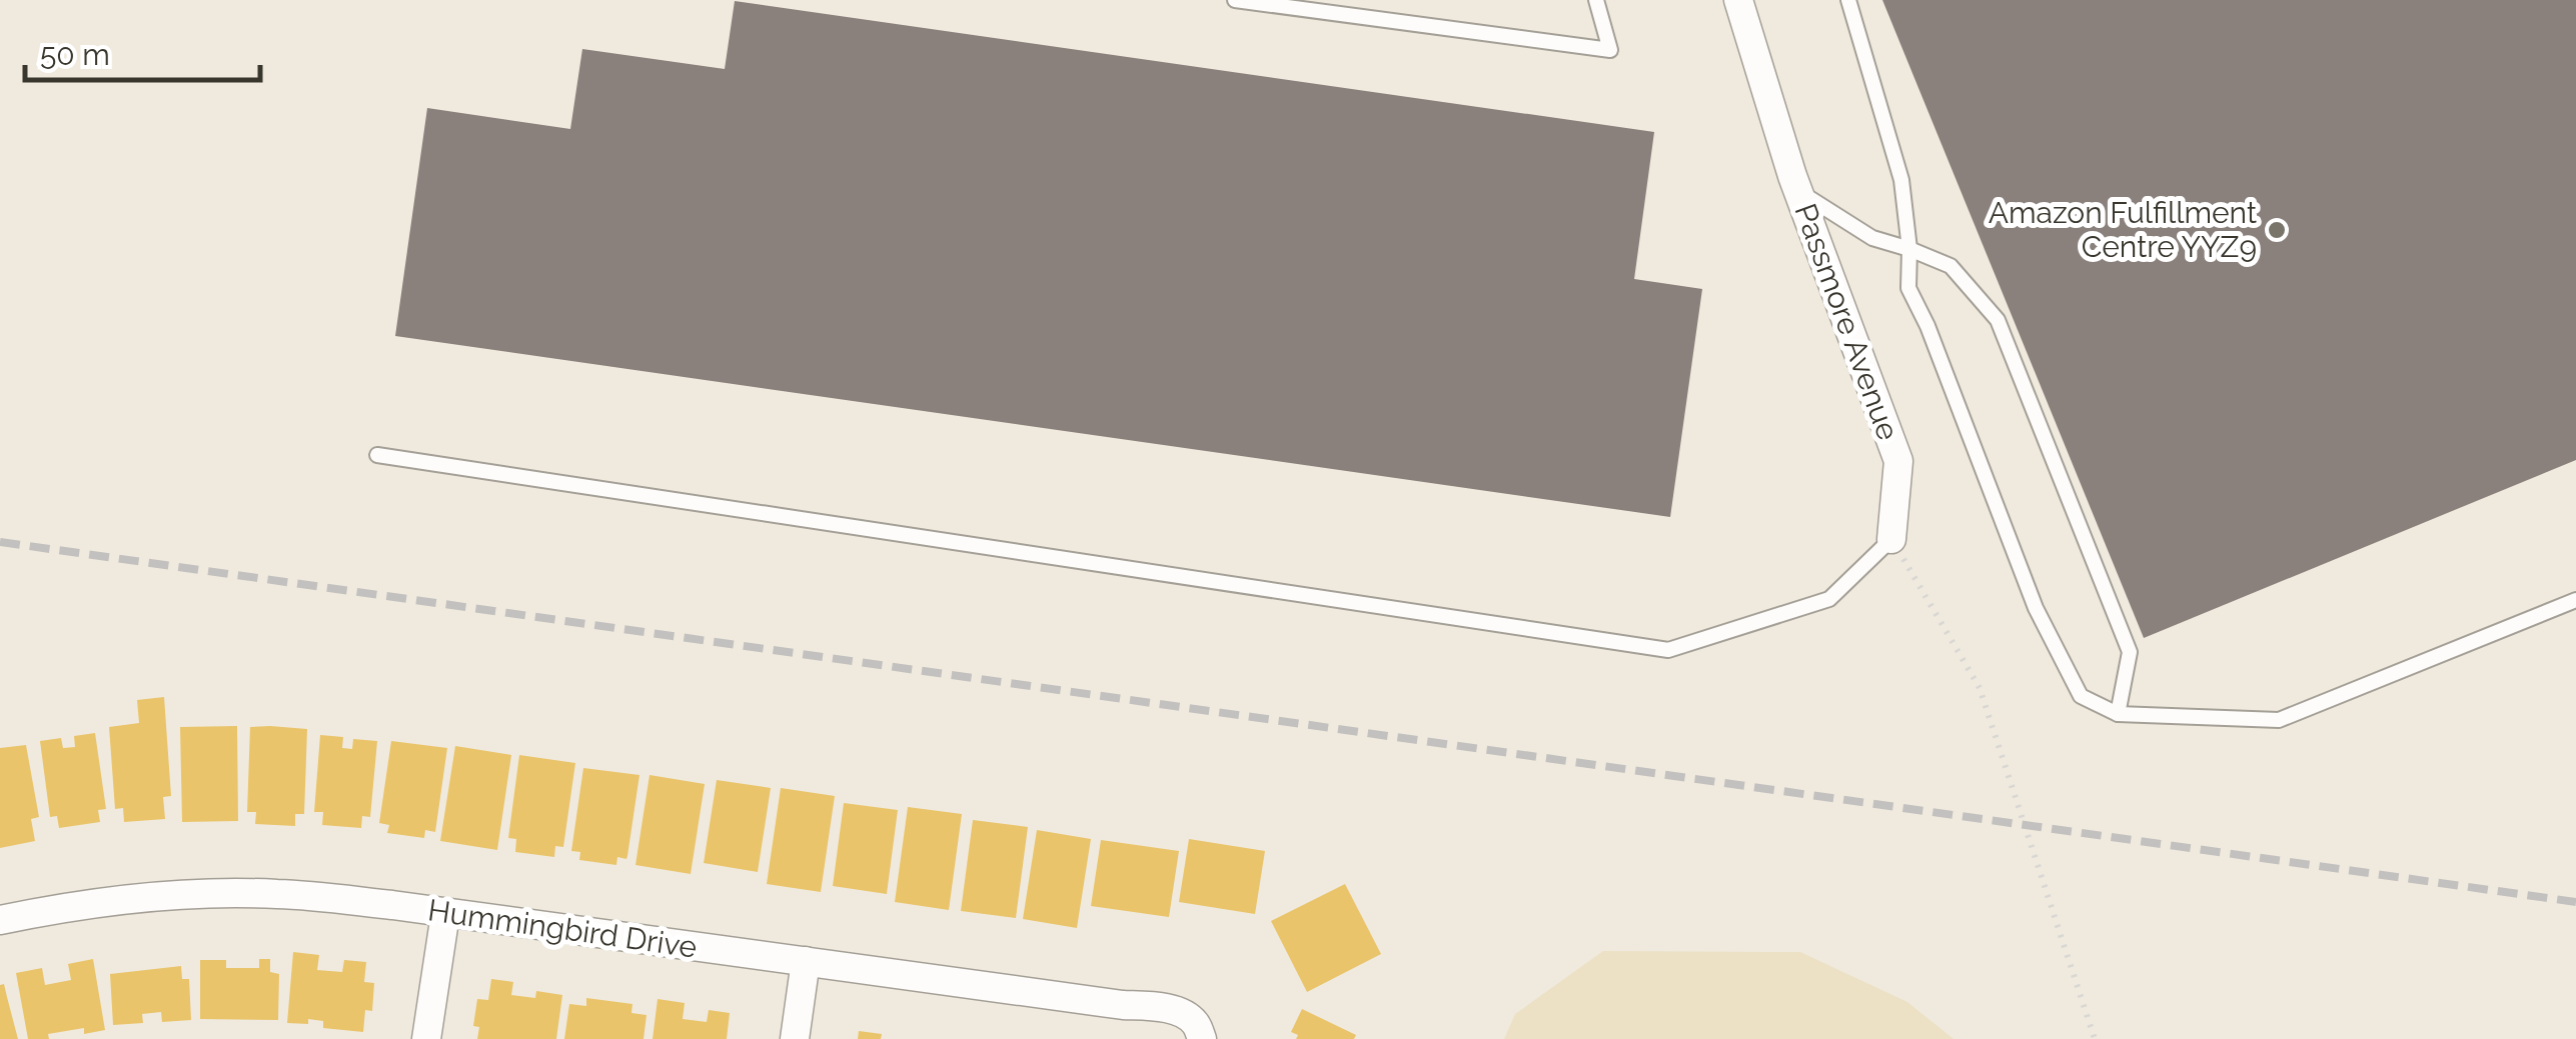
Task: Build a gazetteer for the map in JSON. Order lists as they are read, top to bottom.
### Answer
{
  "streets": {
    "street": ["Passmore Avenue", "Hummingbird Drive"]
  },
  "places": ["Amazon Fulfillment Centre YYZ9"],
  "scale_bar": "50 m"
}
